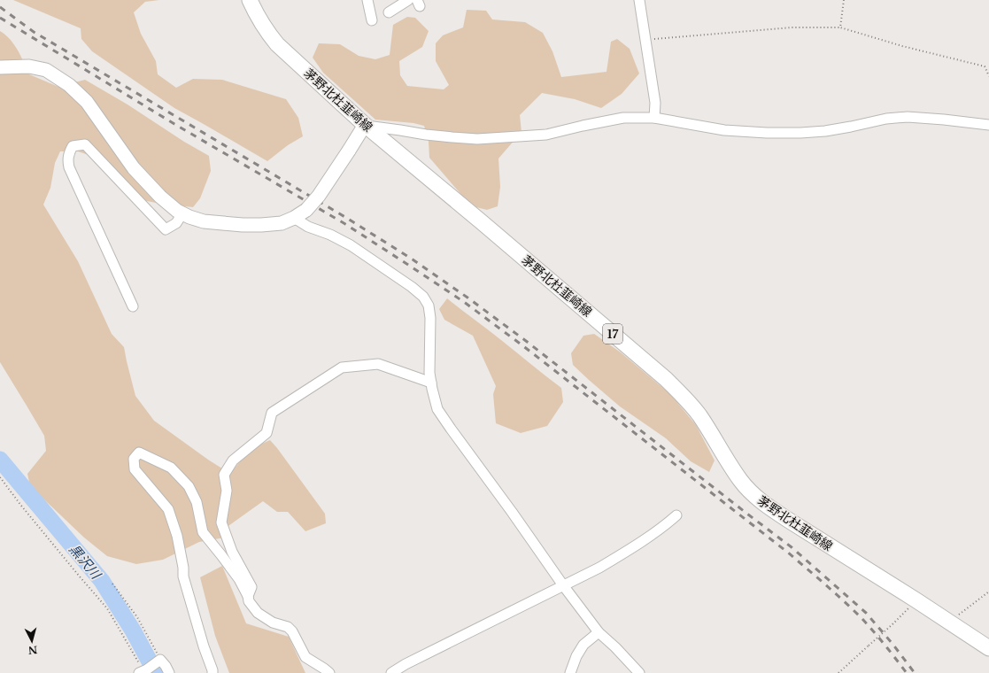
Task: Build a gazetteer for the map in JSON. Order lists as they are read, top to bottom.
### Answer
{
  "streets": {
    "main road": ["茅野北杜韮崎線", "17"]
  },
  "water": ["黒沢川"],
  "north": "bottom"
}
